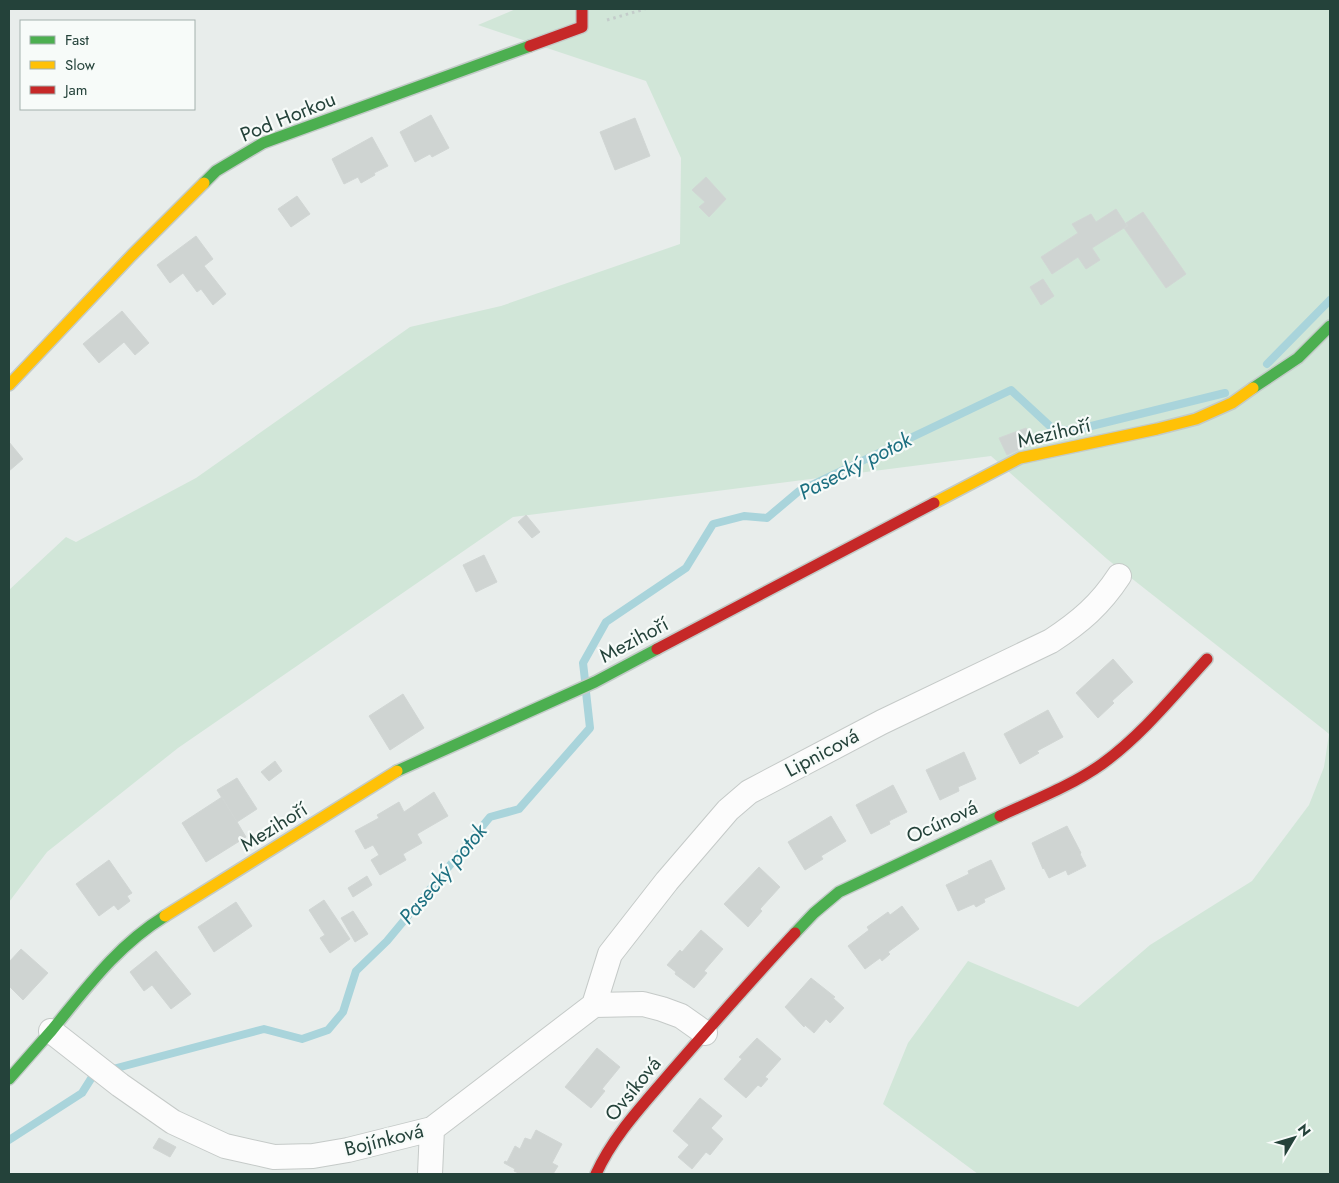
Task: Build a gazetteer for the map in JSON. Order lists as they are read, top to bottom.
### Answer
{
  "streets": {
    "street": [
      "Pod Horkou",
      "Mezihoří",
      "Lipnicová",
      "Ocúnová",
      "Ovsíková",
      "Bojínková"
    ]
  },
  "crossings": [
    ["Mezihoří", "Bojínková"],
    ["Lipnicová", "Bojínková"],
    ["Ocúnová", "Ovsíková"]
  ],
  "water": ["Pasecký potok"],
  "legend": ["Fast", "Slow", "Jam"],
  "north": "top right"
}
